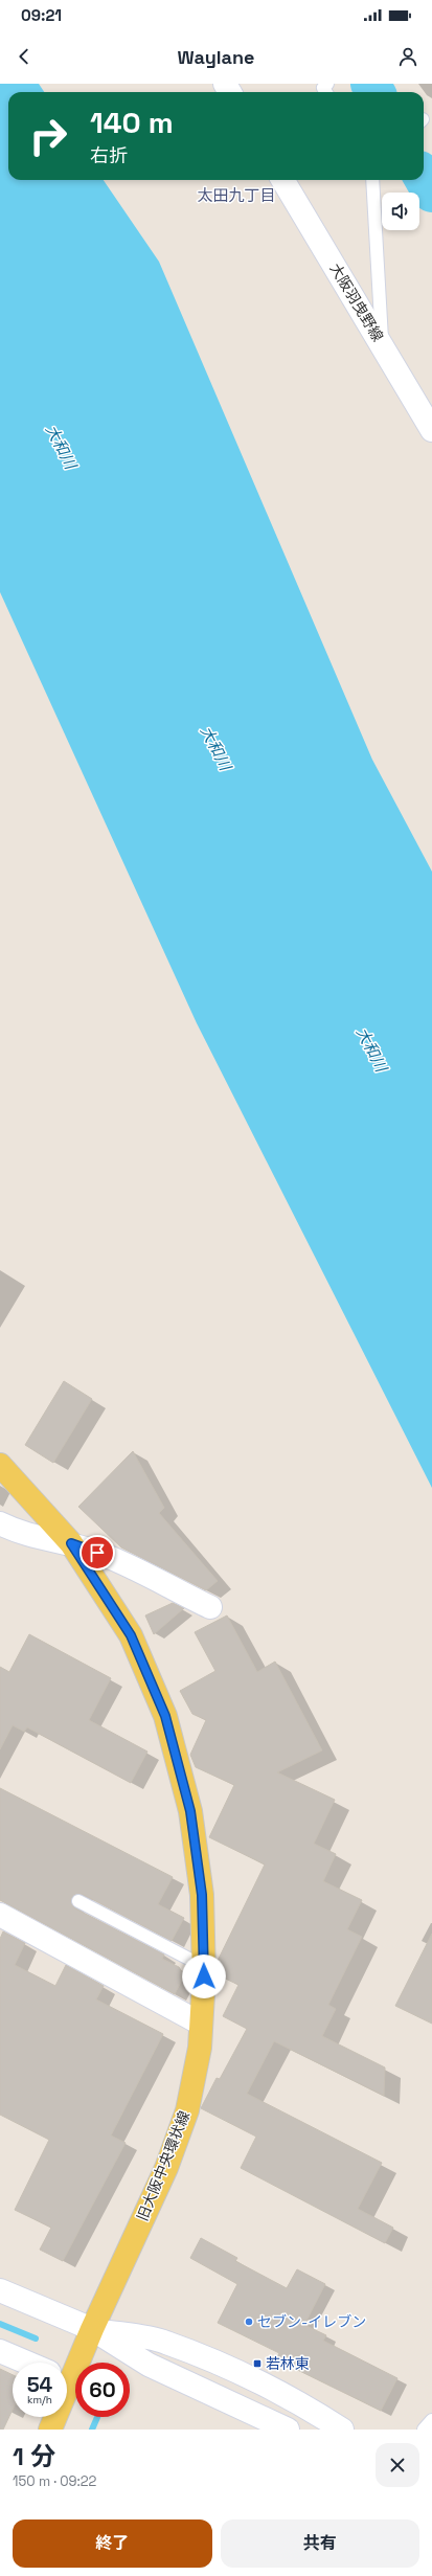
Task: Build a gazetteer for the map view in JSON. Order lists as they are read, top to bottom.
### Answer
{
  "streets": {
    "main road": ["旧大阪中央環状線"],
    "street": ["大阪羽曳野線"]
  },
  "districts": ["太田九丁目"],
  "water": ["大和川"],
  "places": {
    "other": ["セブン-イレブン"],
    "transit": ["若林東"]
  },
  "page": {
    "status": "09:21",
    "header": "Waylane",
    "turn": ["140 m", "右折"],
    "speed": "54 km/h",
    "limit": "60",
    "heading": ["1 分", "150 m · 09:22"],
    "buttons": ["終了", "共有"]
  }
}
